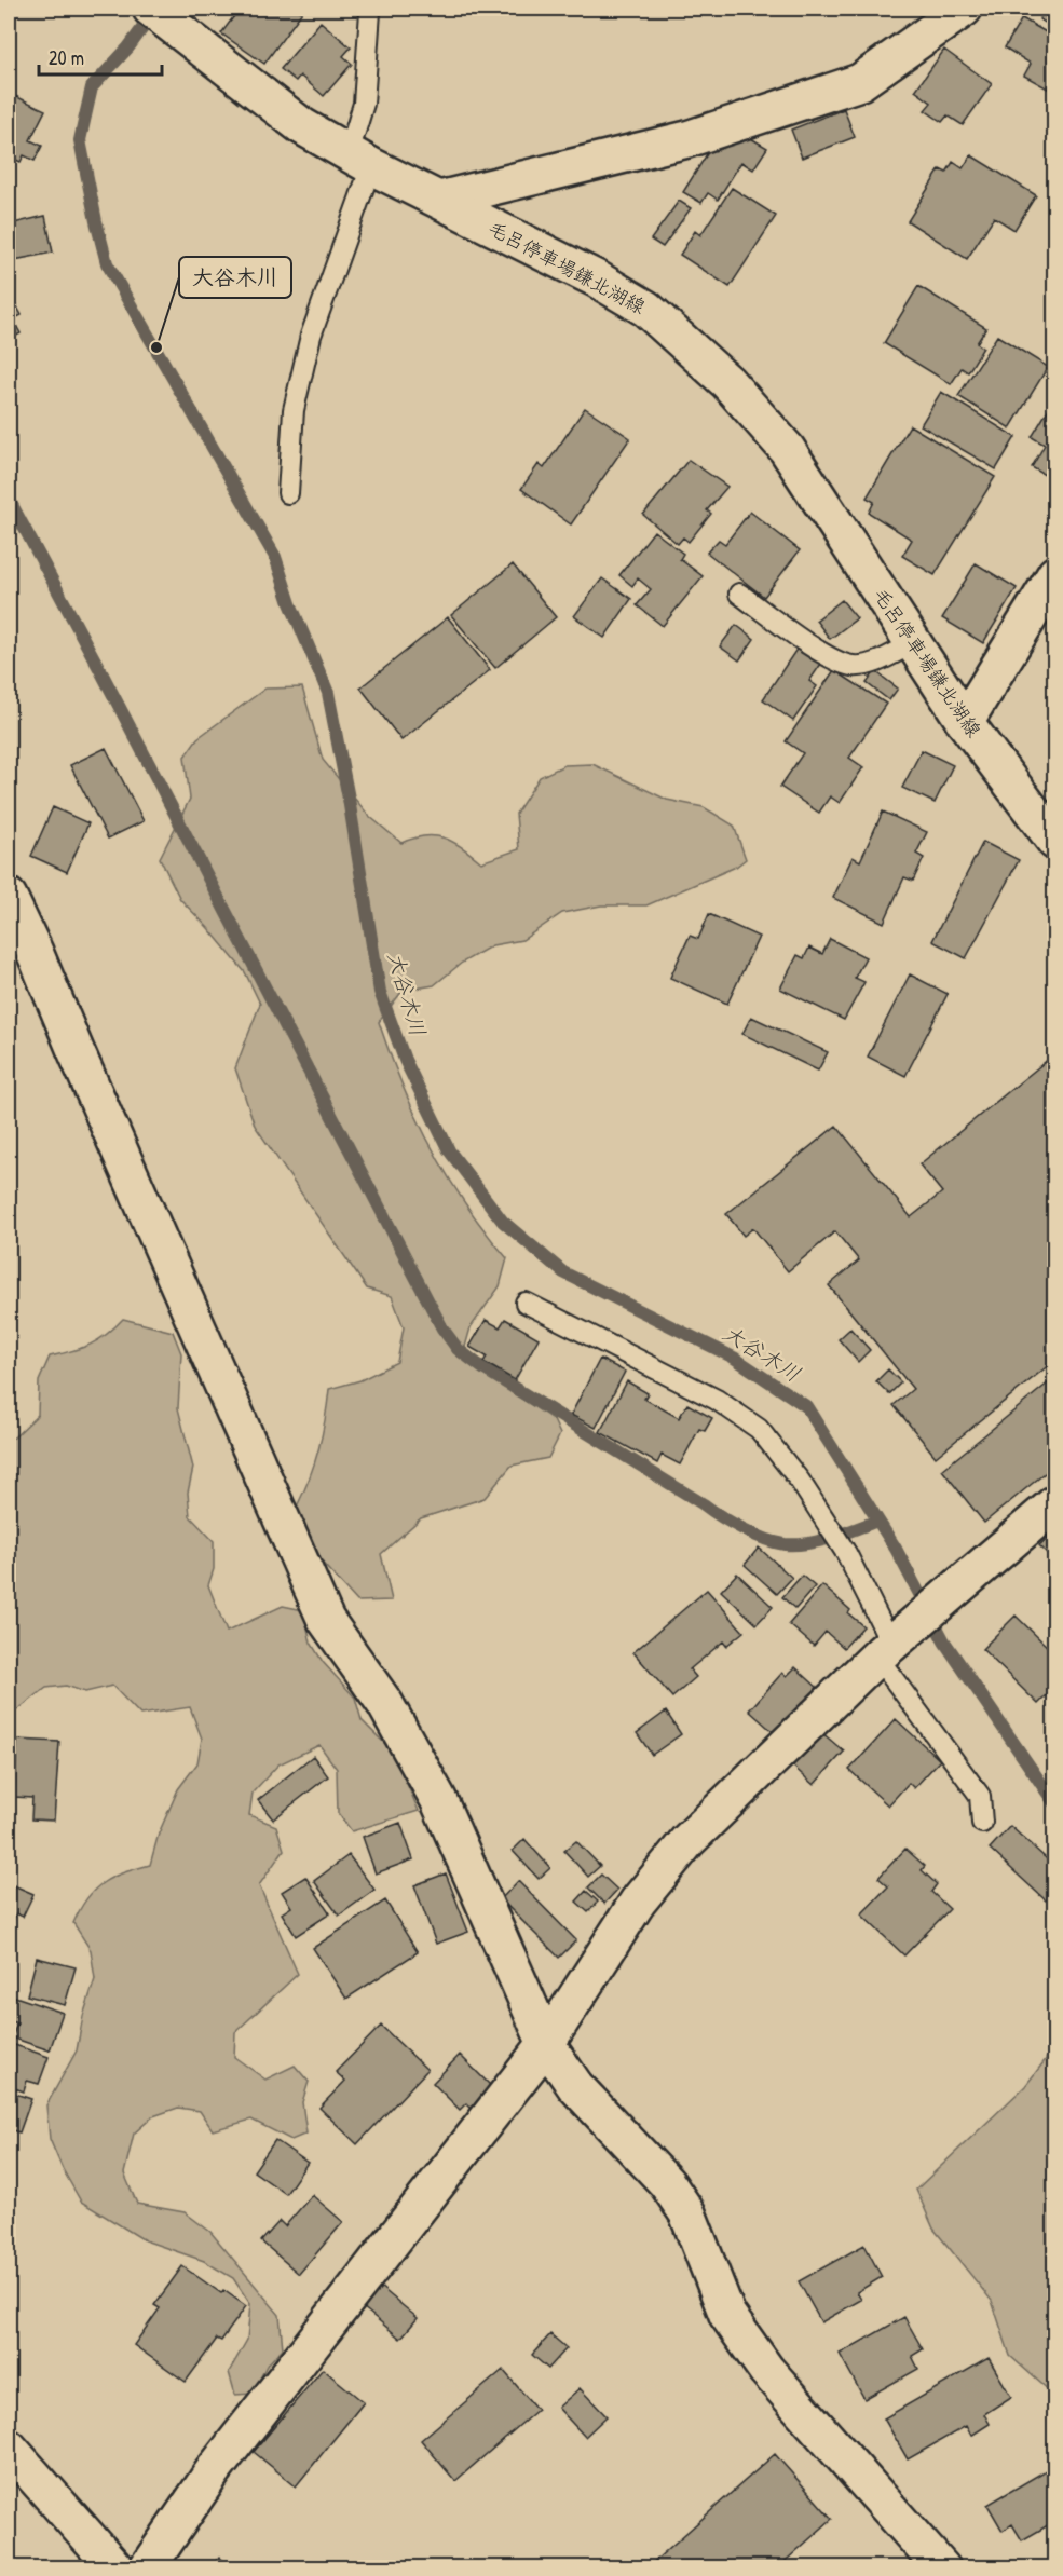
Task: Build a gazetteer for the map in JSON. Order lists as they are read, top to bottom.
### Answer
{
  "streets": {
    "street": ["毛呂停車場鎌北湖線"]
  },
  "water": ["大谷木川"],
  "places": ["大谷木川"],
  "scale_bar": "20 m"
}
